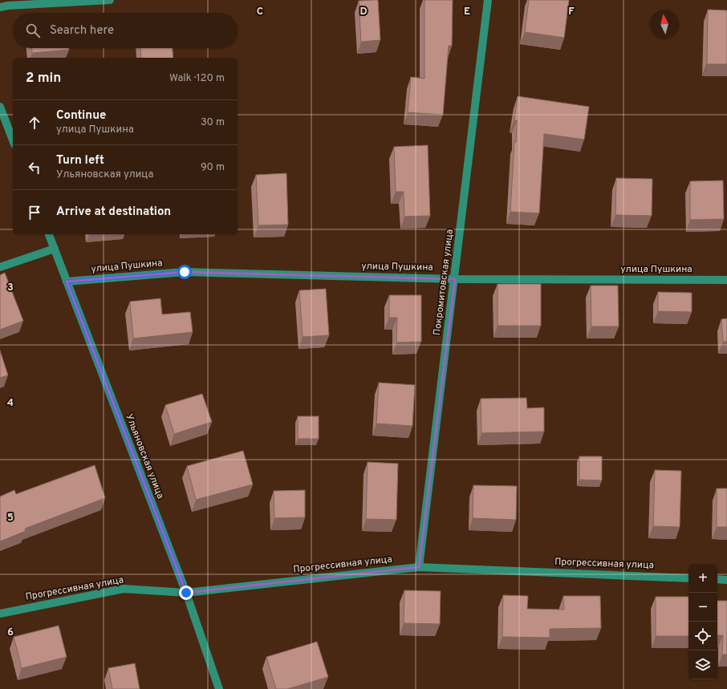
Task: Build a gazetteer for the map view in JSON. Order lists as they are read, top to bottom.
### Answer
{
  "streets": {
    "street": [
      "улица Пушкина",
      "Покромитовская улица",
      "Ульяновская улица",
      "Прогрессивная улица"
    ]
  },
  "crossings": [
    ["улица Пушкина", "Покромитовская улица"],
    ["улица Пушкина", "Ульяновская улица"],
    ["Покромитовская улица", "Прогрессивная улица"],
    ["Ульяновская улица", "Прогрессивная улица"]
  ],
  "north": "top",
  "page": {
    "search": "Search here",
    "heading": ["2 min", "Walk · 120 m"],
    "list": [
      ["Continue", "улица Пушкина", "30 m"],
      ["Turn left", "Ульяновская улица", "90 m"],
      "Arrive at destination"
    ],
    "map_buttons": ["+", "−"]
  },
  "grid": {
    "columns": [
      "C",
      "D",
      "E",
      "F"
    ],
    "rows": [
      "3",
      "4",
      "5",
      "6"
    ]
  }
}
